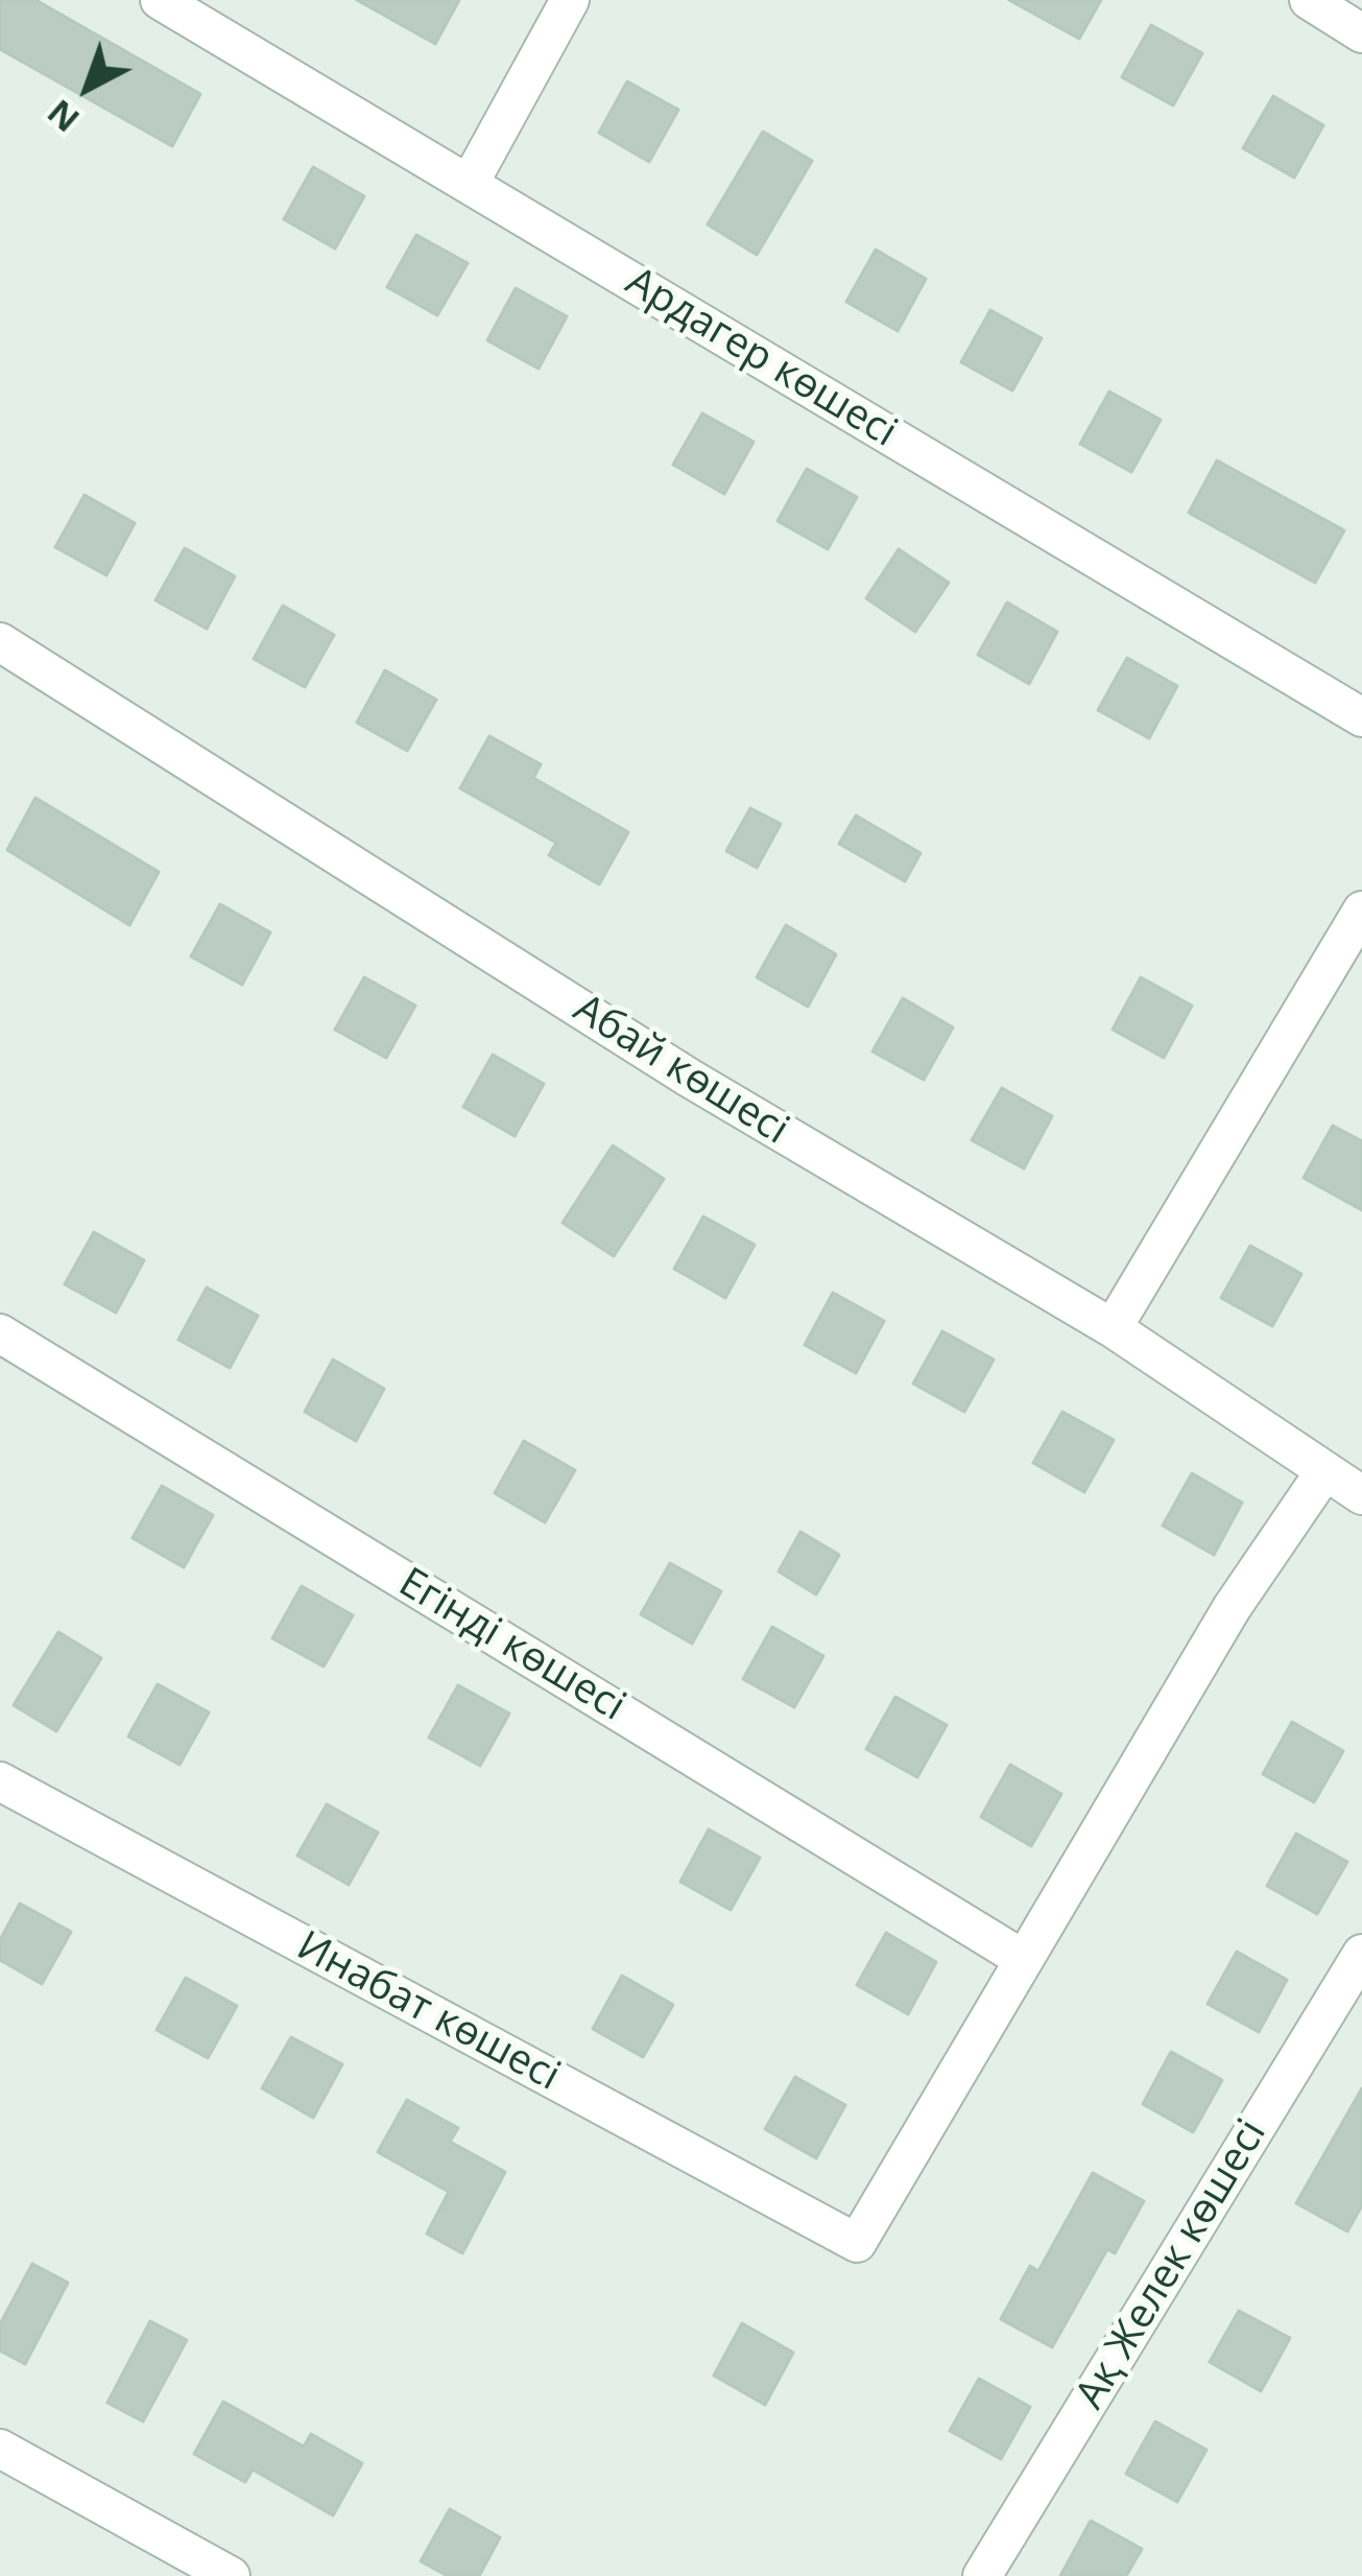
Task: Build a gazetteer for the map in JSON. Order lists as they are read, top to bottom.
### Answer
{
  "streets": {
    "street": [
      "Ардагер көшесі",
      "Абай көшесі",
      "Егінді көшесі",
      "Инабат көшесі",
      "Ақ Желек көшесі"
    ]
  },
  "crossings": [
    ["Егінді көшесі", "Инабат көшесі"]
  ],
  "north": "bottom left"
}
